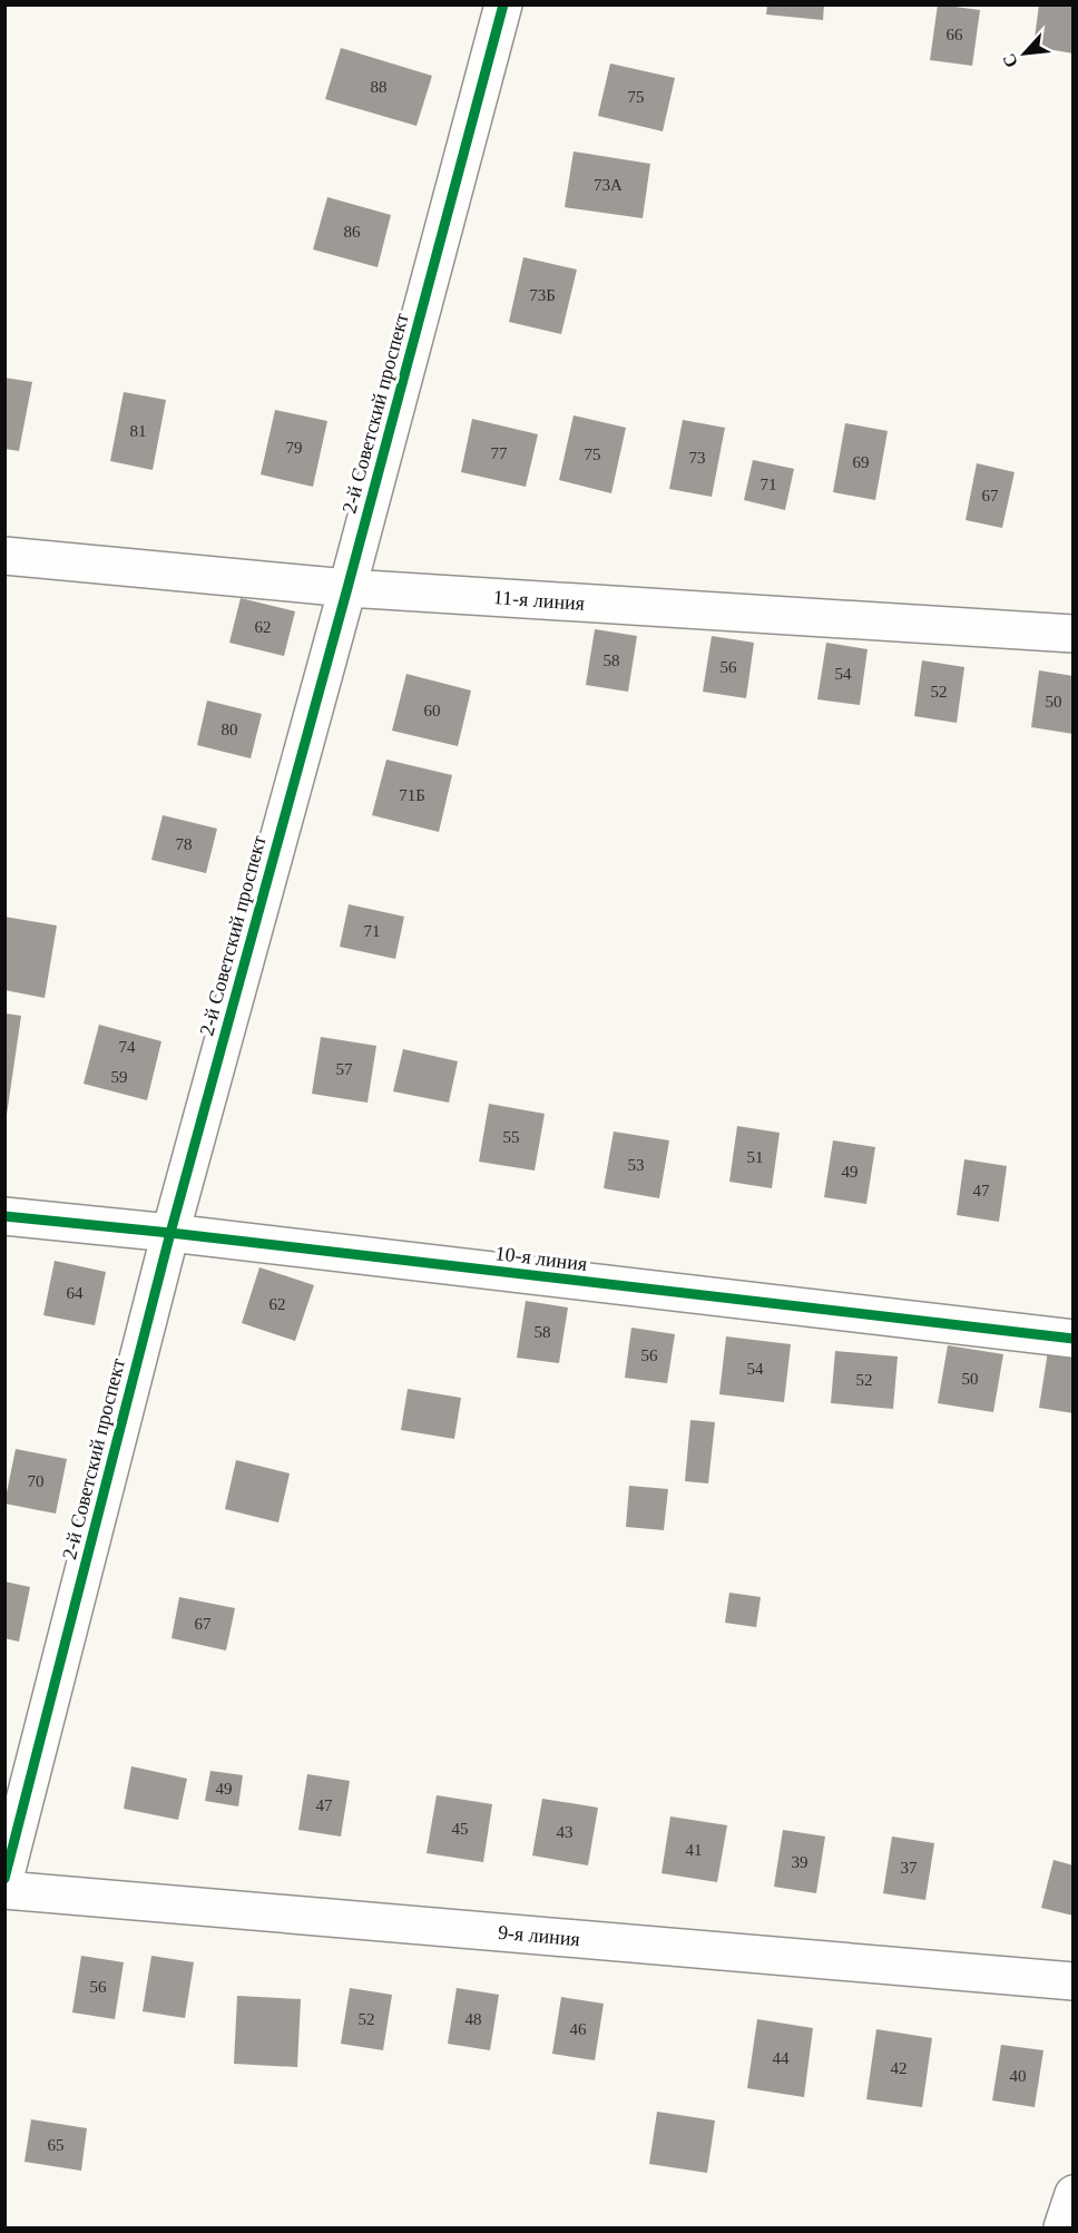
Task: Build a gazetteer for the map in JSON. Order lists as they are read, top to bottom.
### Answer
{
  "streets": {
    "street": [
      "2-й Советский проспект",
      "11-я линия",
      "10-я линия",
      "9-я линия"
    ]
  },
  "crossings": [
    ["2-й Советский проспект", "11-я линия"],
    ["2-й Советский проспект", "10-я линия"]
  ],
  "house_numbers": [
    "66",
    "88",
    "75",
    "73А",
    "86",
    "73Б",
    "81",
    "79",
    "77",
    "75",
    "73",
    "69",
    "71",
    "67",
    "62",
    "58",
    "56",
    "54",
    "52",
    "50",
    "60",
    "80",
    "71Б",
    "78",
    "71",
    "74",
    "57",
    "59",
    "55",
    "51",
    "53",
    "49",
    "47",
    "64",
    "62",
    "58",
    "56",
    "54",
    "50",
    "52",
    "70",
    "67",
    "49",
    "47",
    "45",
    "43",
    "41",
    "39",
    "37",
    "56",
    "52",
    "48",
    "46",
    "44",
    "42",
    "40",
    "65"
  ],
  "north": "bottom left"
}
